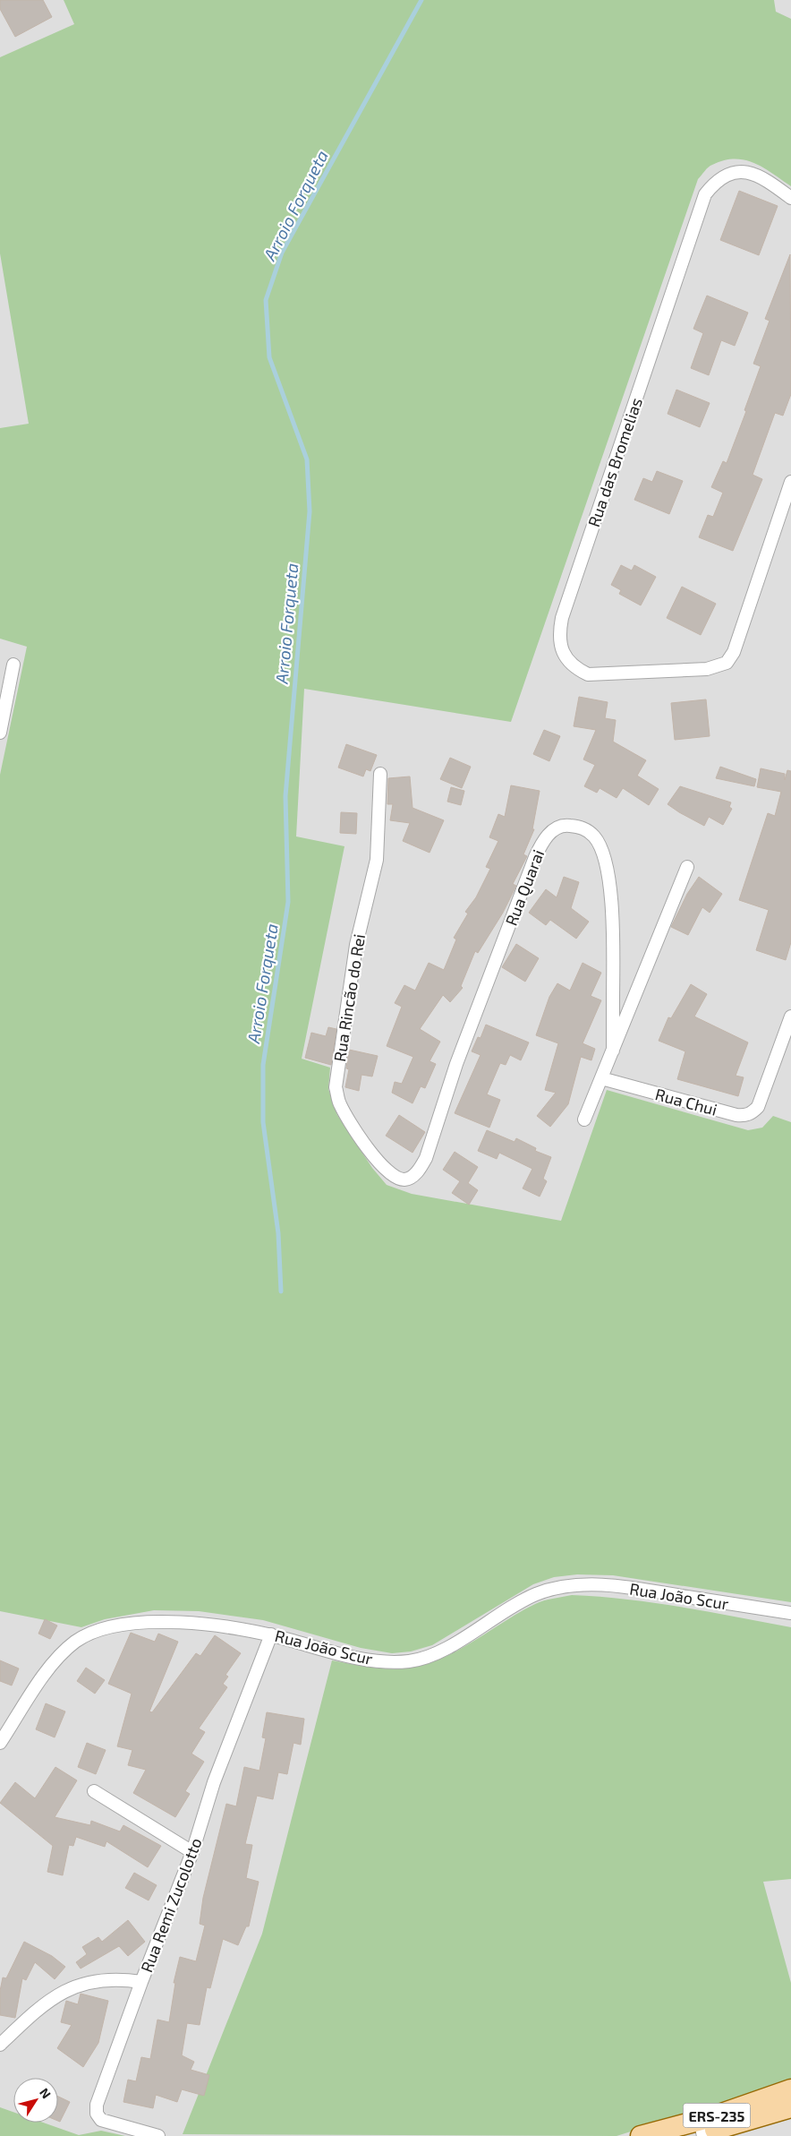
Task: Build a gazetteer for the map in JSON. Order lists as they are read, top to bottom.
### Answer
{
  "streets": {
    "main road": ["ERS-235"],
    "street": [
      "Rua das Bromelias",
      "Rua Quarai",
      "Rua Rincão do Rei",
      "Rua Chui",
      "Rua João Scur",
      "Rua Remi Zucolotto"
    ]
  },
  "crossings": [
    ["Rua Quarai", "Rua Rincão do Rei"],
    ["Rua João Scur", "Rua Remi Zucolotto"]
  ],
  "water": ["Arroio Forqueta"],
  "north": "top right"
}
